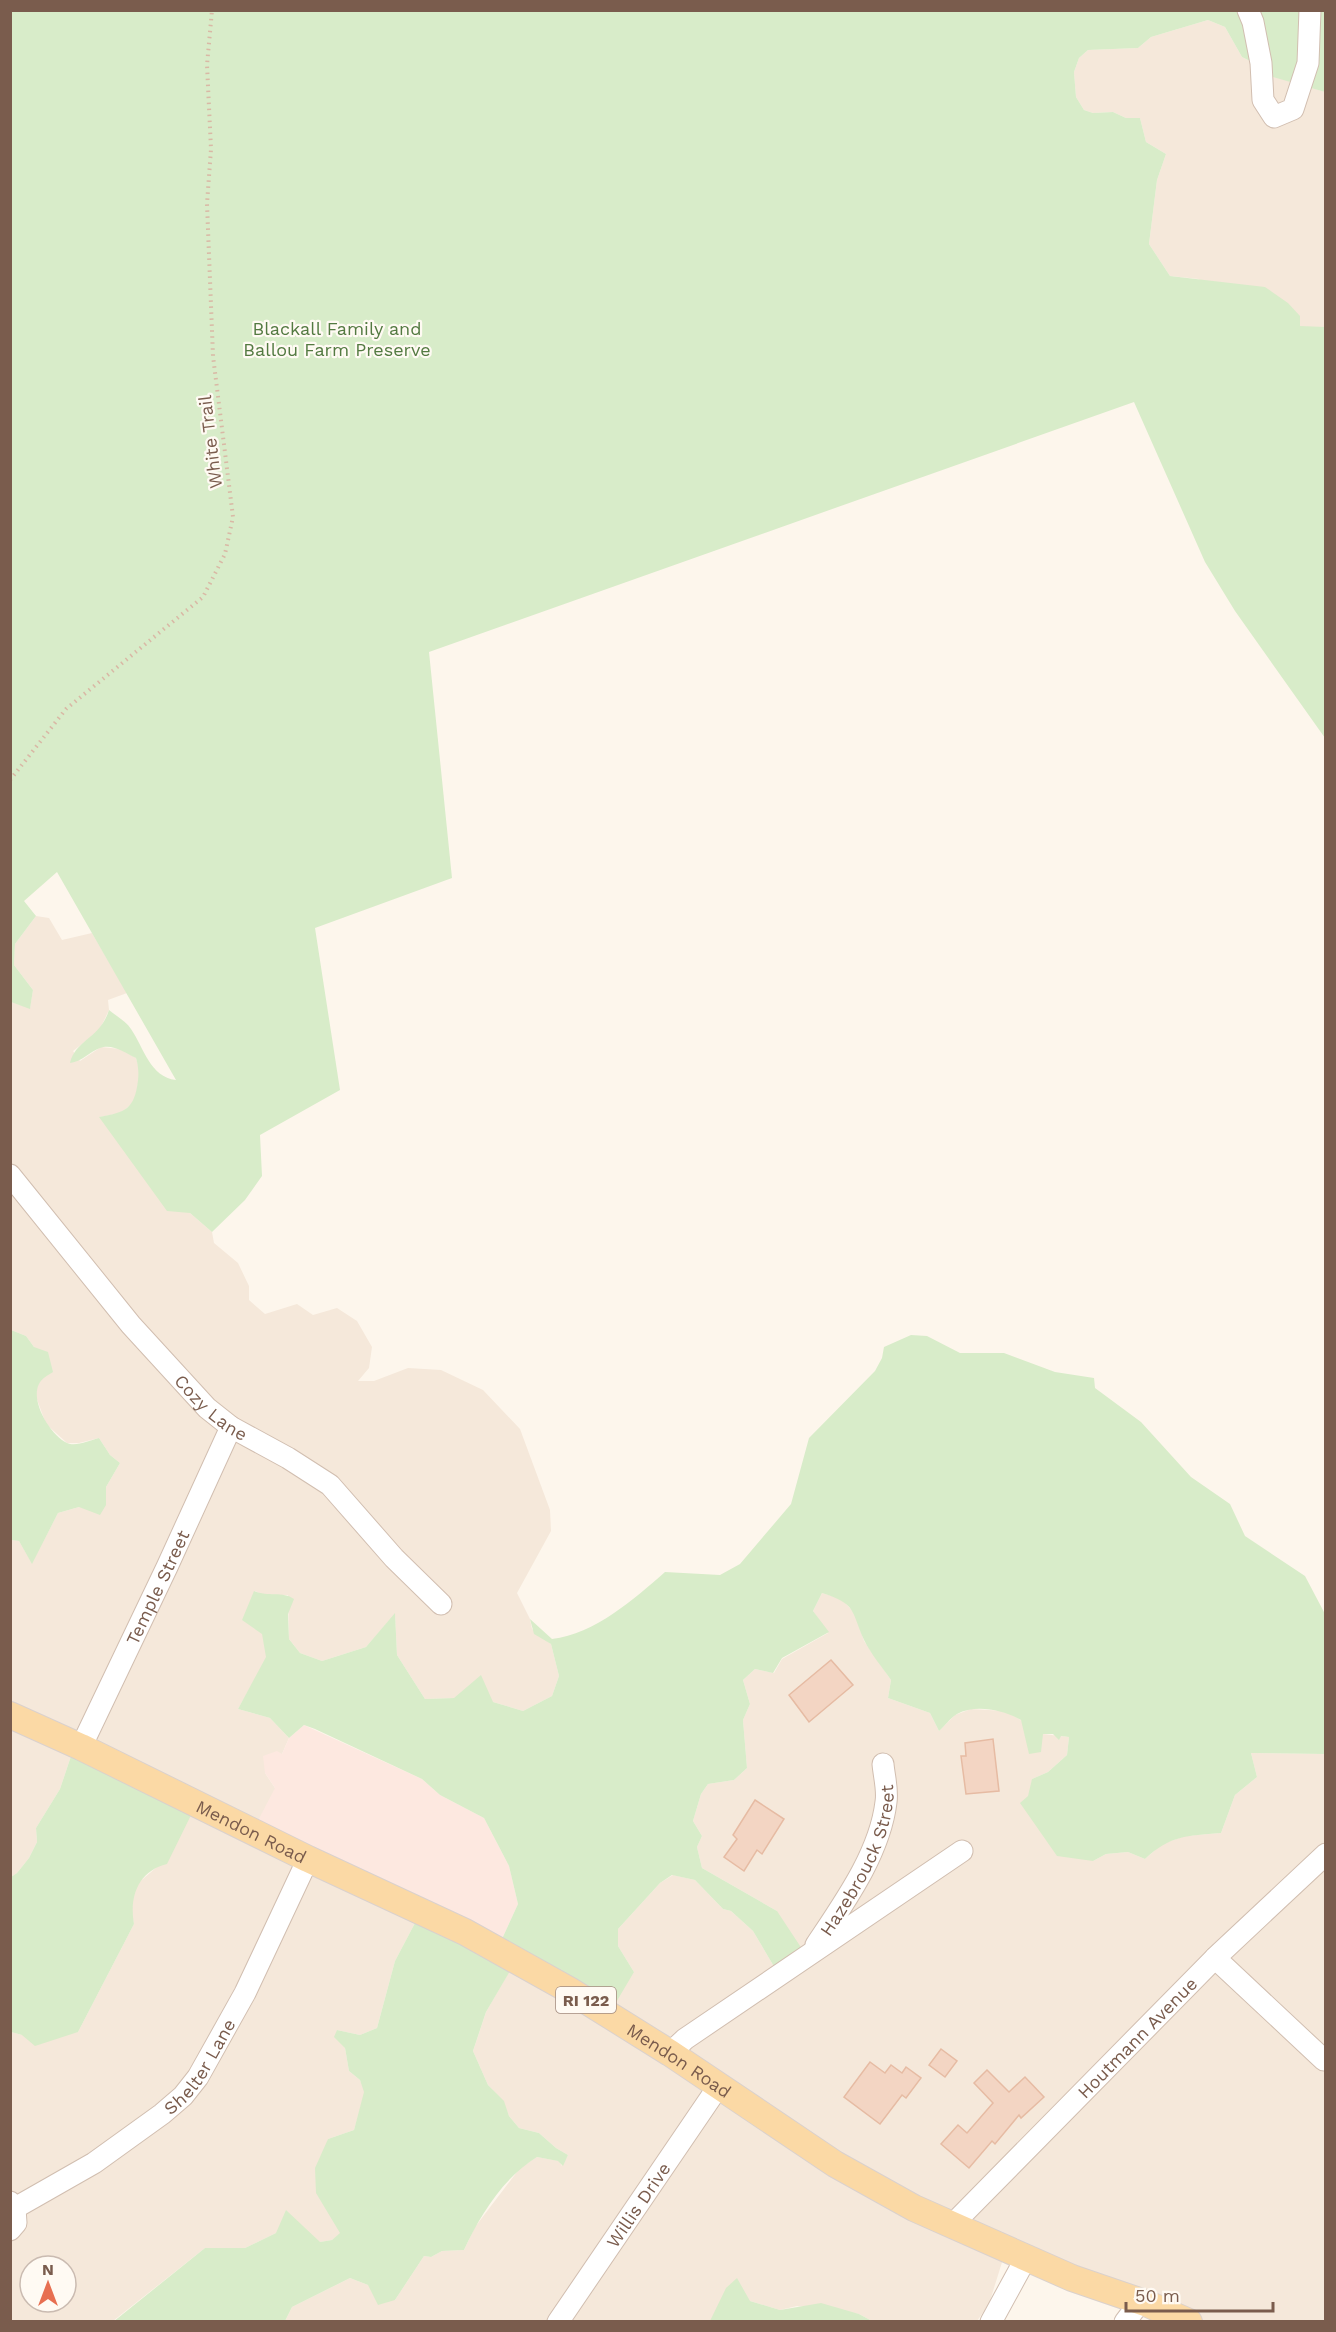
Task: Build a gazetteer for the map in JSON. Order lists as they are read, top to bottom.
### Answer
{
  "streets": {
    "main road": ["Mendon Road", "RI 122"],
    "street": [
      "Cozy Lane",
      "Temple Street",
      "Hazebrouck Street",
      "Houtmann Avenue",
      "Shelter Lane",
      "Willis Drive"
    ],
    "path": ["White Trail"]
  },
  "crossings": [
    ["Cozy Lane", "Temple Street"],
    ["Temple Street", "Mendon Road"],
    ["Mendon Road", "Hazebrouck Street"],
    ["Mendon Road", "Houtmann Avenue"],
    ["Mendon Road", "Shelter Lane"],
    ["Mendon Road", "Willis Drive"]
  ],
  "parks": ["Blackall Family and Ballou Farm Preserve"],
  "scale_bar": "50 m",
  "north": "top"
}
